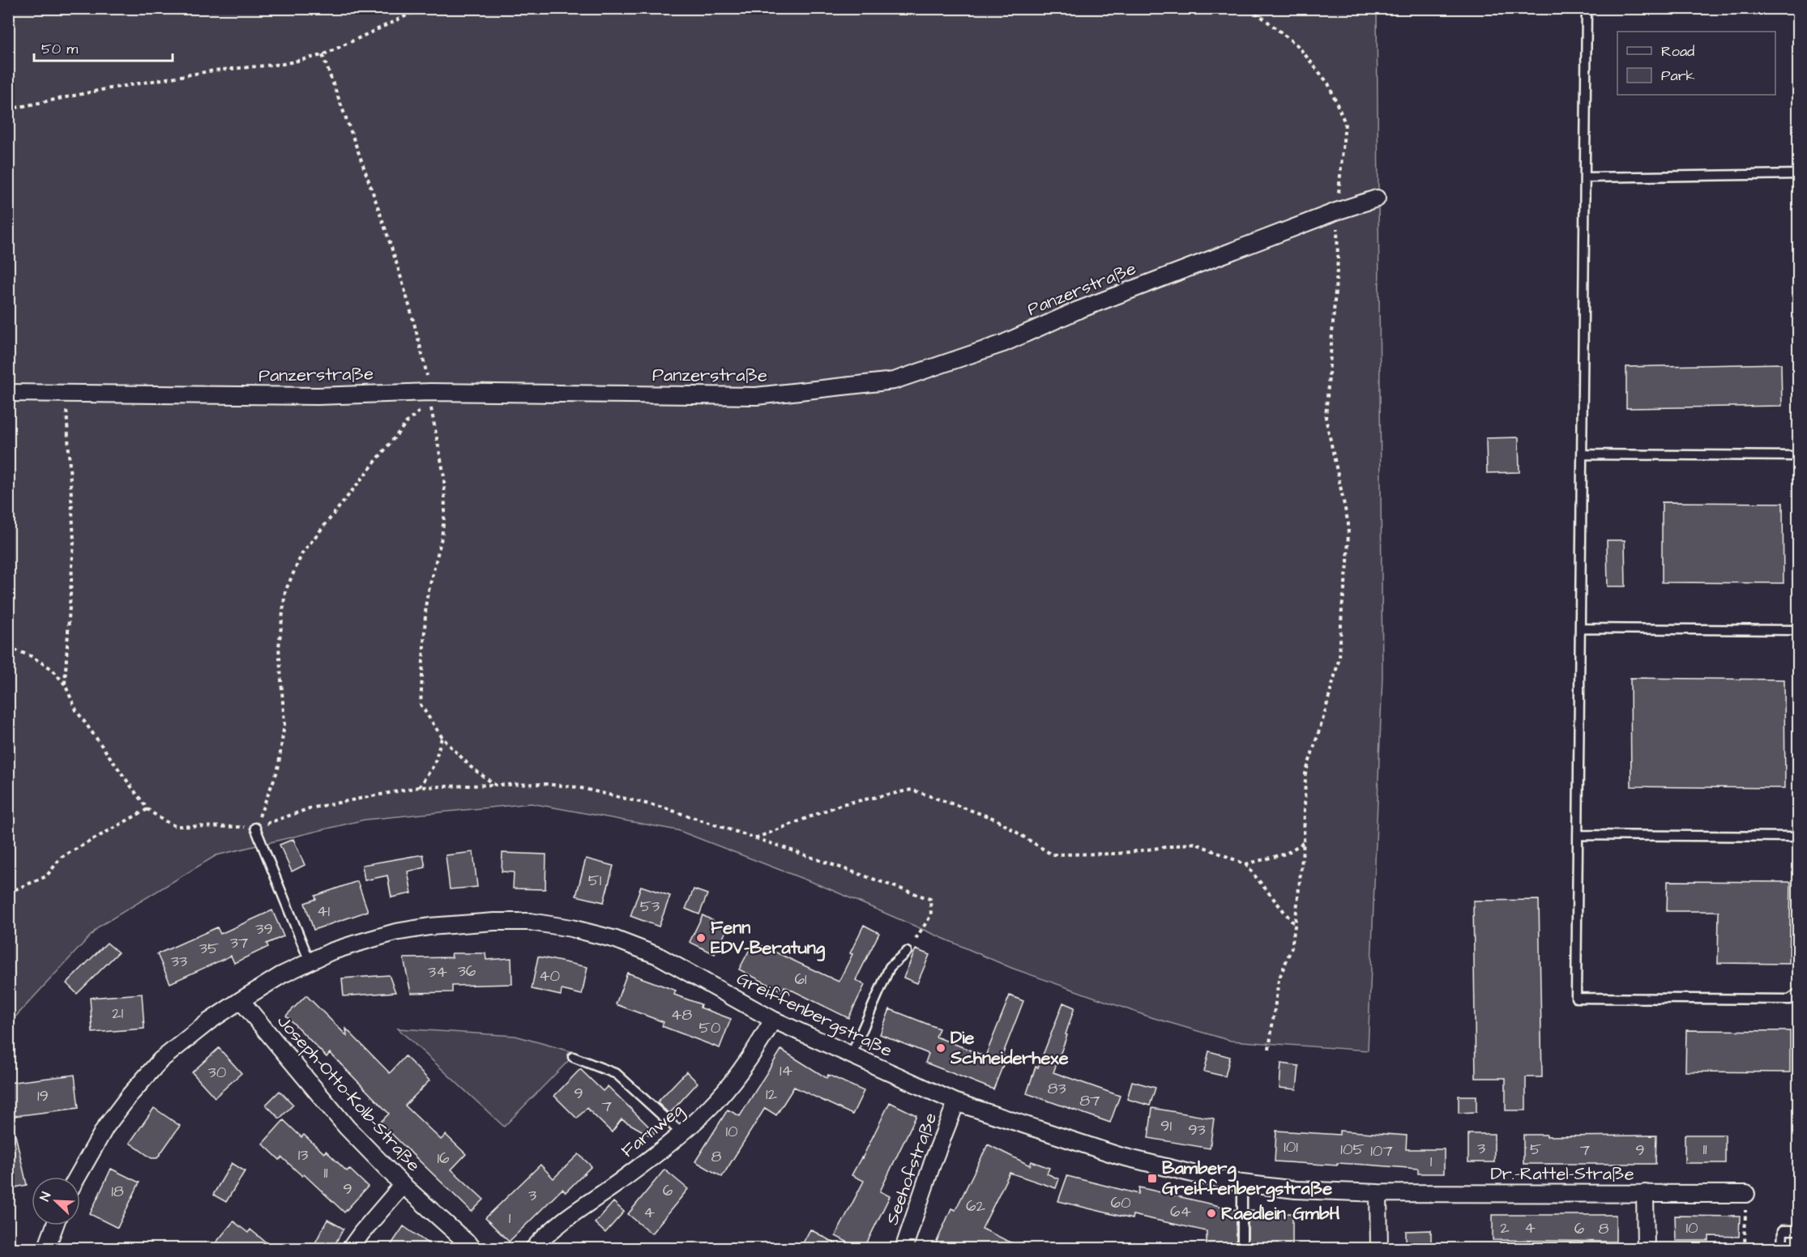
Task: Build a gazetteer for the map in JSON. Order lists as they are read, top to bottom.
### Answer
{
  "streets": {
    "street": [
      "Panzerstraße",
      "Greiffenbergstraße",
      "Joseph-Otto-Kolb-Straße",
      "Farnweg",
      "Seehofstraße",
      "Dr.-Rattel-Straße"
    ]
  },
  "crossings": [
    ["Greiffenbergstraße", "Joseph-Otto-Kolb-Straße"],
    ["Greiffenbergstraße", "Farnweg"],
    ["Greiffenbergstraße", "Seehofstraße"],
    ["Greiffenbergstraße", "Dr.-Rattel-Straße"]
  ],
  "places": {
    "other": ["Fenn EDV-Beratung", "Die Schneiderhexe", "Raedlein GmbH"],
    "transit": ["Bamberg Greiffenbergstraße"]
  },
  "house_numbers": [
    "51",
    "53",
    "41",
    "39",
    "37",
    "35",
    "33",
    "36",
    "34",
    "40",
    "61",
    "21",
    "48",
    "50",
    "14",
    "30",
    "83",
    "9",
    "12",
    "19",
    "87",
    "7",
    "91",
    "93",
    "10",
    "101",
    "3",
    "105",
    "5",
    "11",
    "7",
    "9",
    "107",
    "13",
    "8",
    "16",
    "1",
    "11",
    "9",
    "6",
    "18",
    "3",
    "60",
    "62",
    "64",
    "4",
    "1",
    "2",
    "4",
    "10",
    "6",
    "8"
  ],
  "legend": ["Road", "Park"],
  "scale_bar": "50 m",
  "north": "top left"
}
